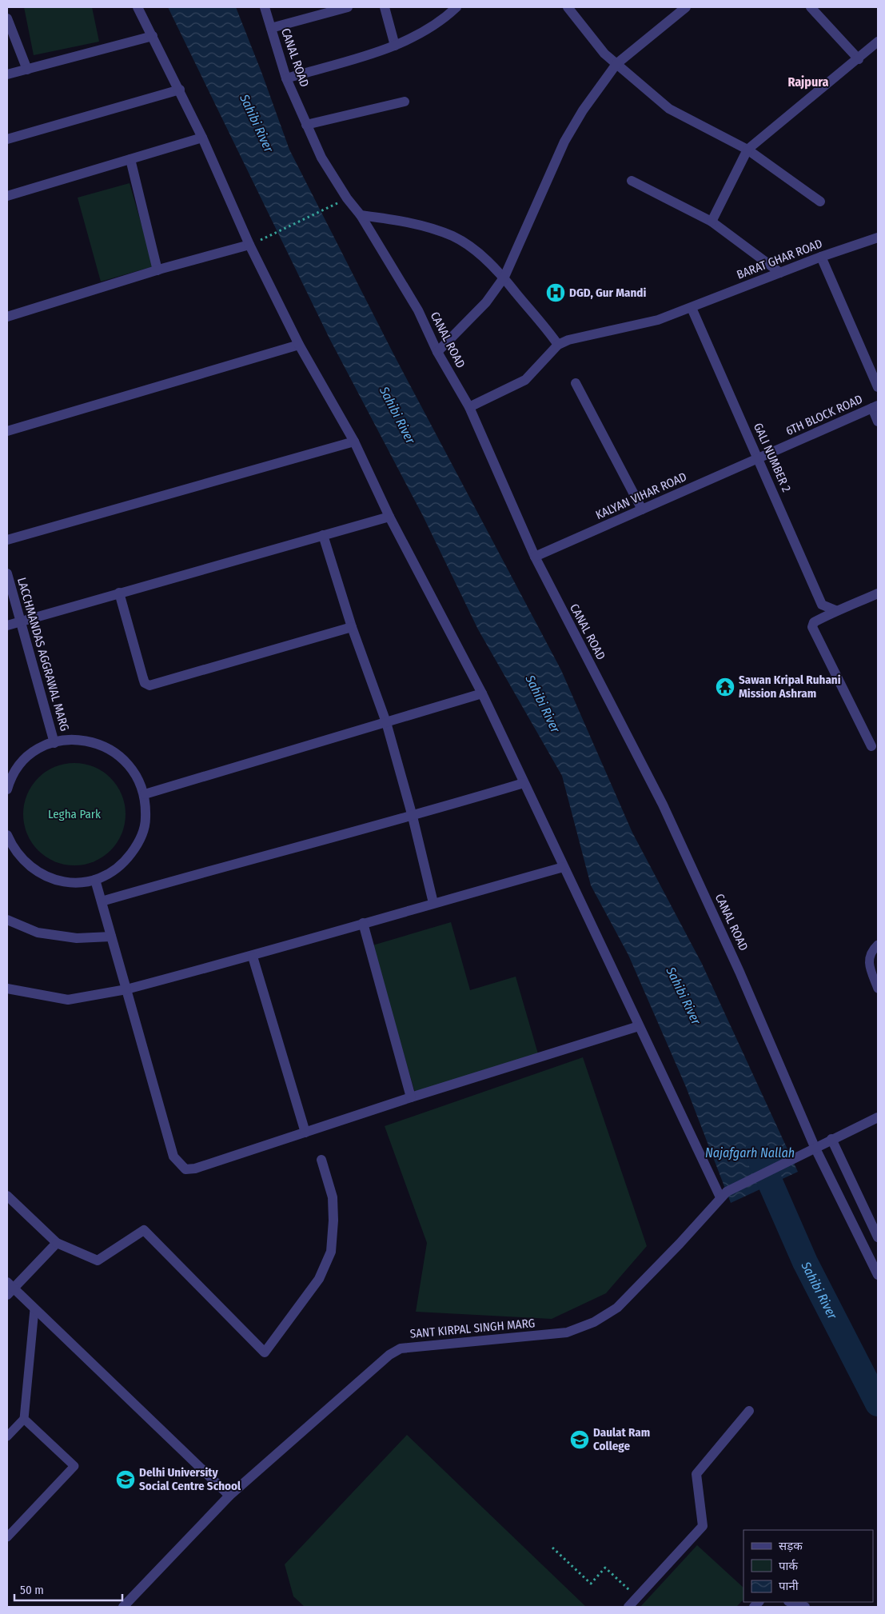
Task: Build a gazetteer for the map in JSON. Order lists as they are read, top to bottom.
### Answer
{
  "streets": {
    "street": [
      "CANAL ROAD",
      "BARAT GHAR ROAD",
      "6TH BLOCK ROAD",
      "GALI NUMBER 2",
      "KALYAN VIHAR ROAD",
      "LACCHMANDAS AGGRAWAL MARG",
      "SANT KIRPAL SINGH MARG"
    ]
  },
  "crossings": [
    ["CANAL ROAD", "KALYAN VIHAR ROAD"],
    ["BARAT GHAR ROAD", "GALI NUMBER 2"],
    ["6TH BLOCK ROAD", "GALI NUMBER 2"],
    ["6TH BLOCK ROAD", "KALYAN VIHAR ROAD"],
    ["GALI NUMBER 2", "KALYAN VIHAR ROAD"]
  ],
  "districts": ["Rajpura"],
  "water": ["Sahibi River", "Najafgarh Nallah"],
  "parks": ["Legha Park"],
  "places": {
    "hospital": ["DGD, Gur Mandi"],
    "temple": ["Sawan Kripal Ruhani Mission Ashram"],
    "school or university": ["Daulat Ram College", "Delhi University Social Centre School"]
  },
  "legend": ["सड़क", "पार्क", "पानी"],
  "scale_bar": "50 m"
}
